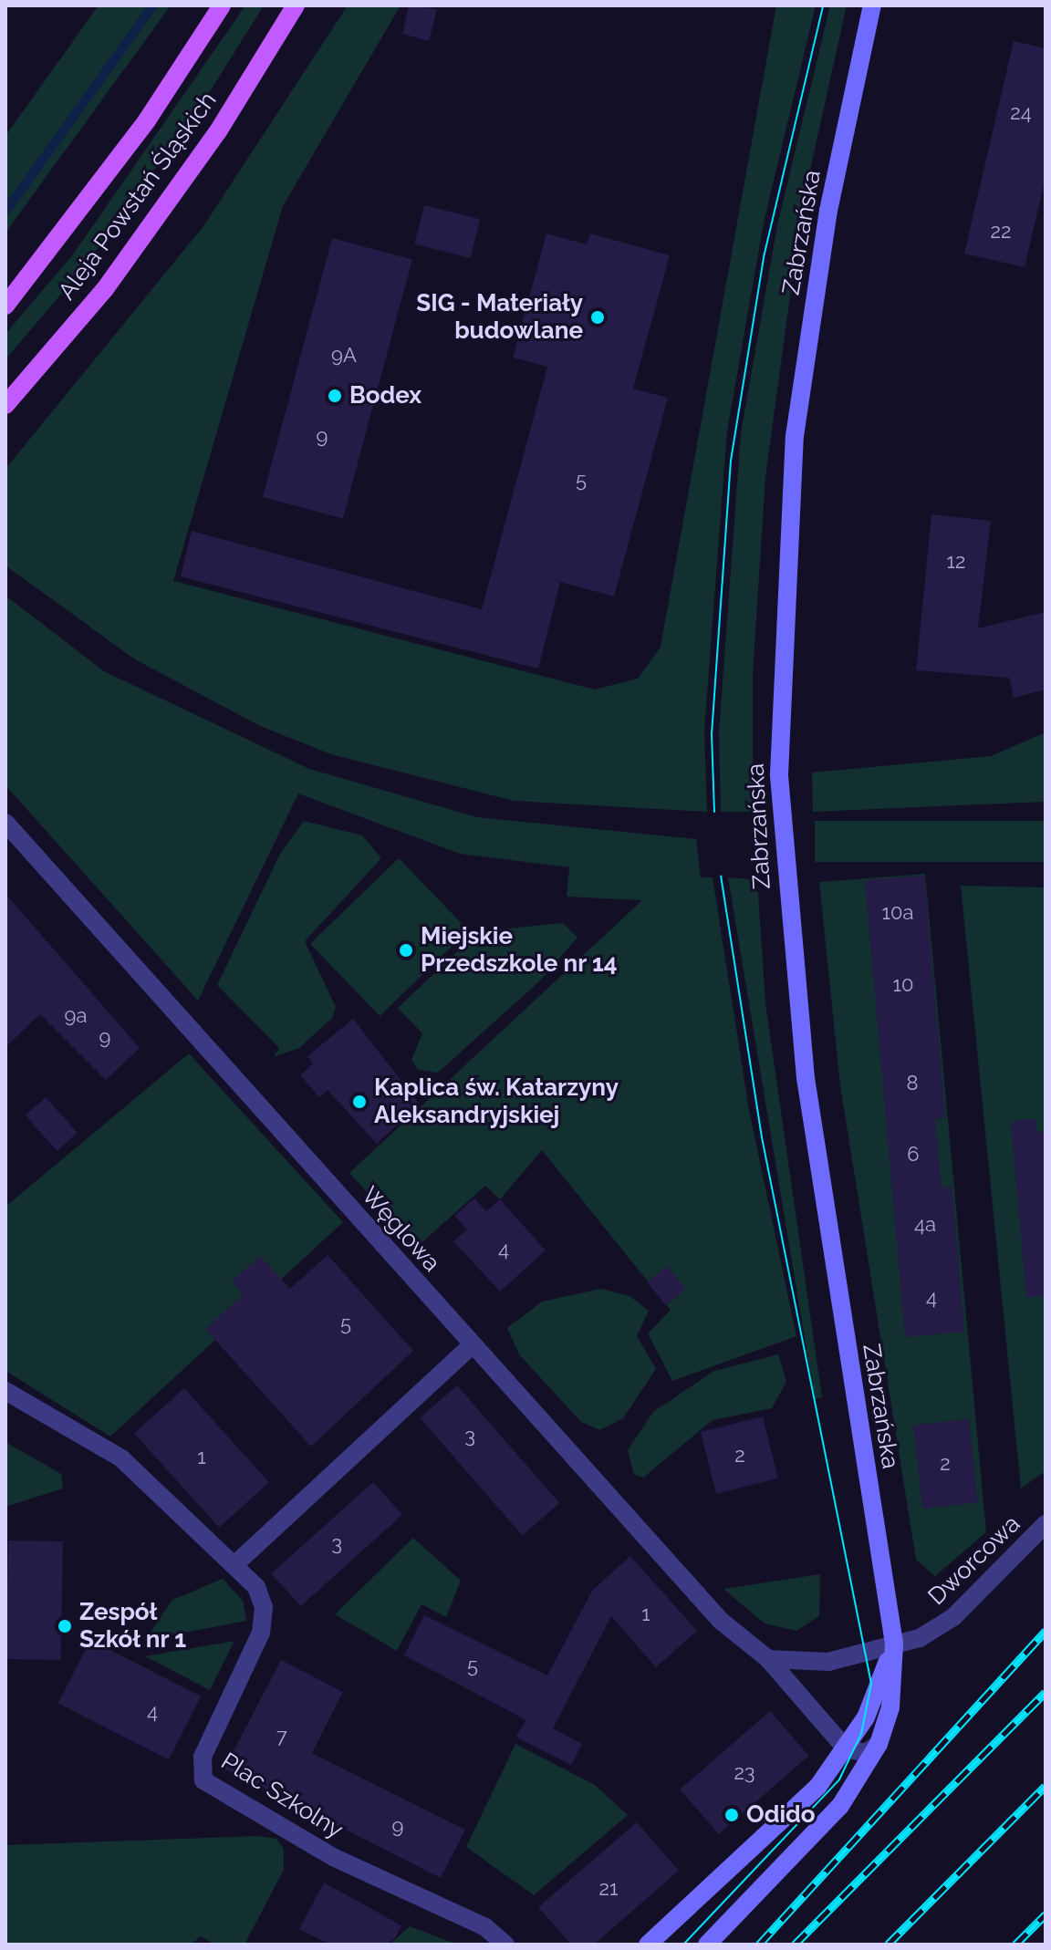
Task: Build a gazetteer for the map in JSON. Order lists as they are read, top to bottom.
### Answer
{
  "streets": {
    "main road": ["Aleja Powstań Śląskich", "Zabrzańska"],
    "street": ["Węglowa", "Dworcowa", "Plac Szkolny"]
  },
  "crossings": [
    ["Zabrzańska", "Dworcowa"]
  ],
  "places": [
    "SIG - Materiały budowlane",
    "Bodex",
    "Miejskie Przedszkole nr 14",
    "Kaplica św. Katarzyny Aleksandryjskiej",
    "Zespół Szkół nr 1",
    "Odido"
  ],
  "house_numbers": [
    "24",
    "22",
    "9A",
    "9",
    "5",
    "12",
    "10a",
    "10",
    "9a",
    "9",
    "8",
    "6",
    "4a",
    "4",
    "4",
    "5",
    "3",
    "2",
    "1",
    "2",
    "3",
    "1",
    "5",
    "4",
    "7",
    "23",
    "9",
    "21"
  ]
}
